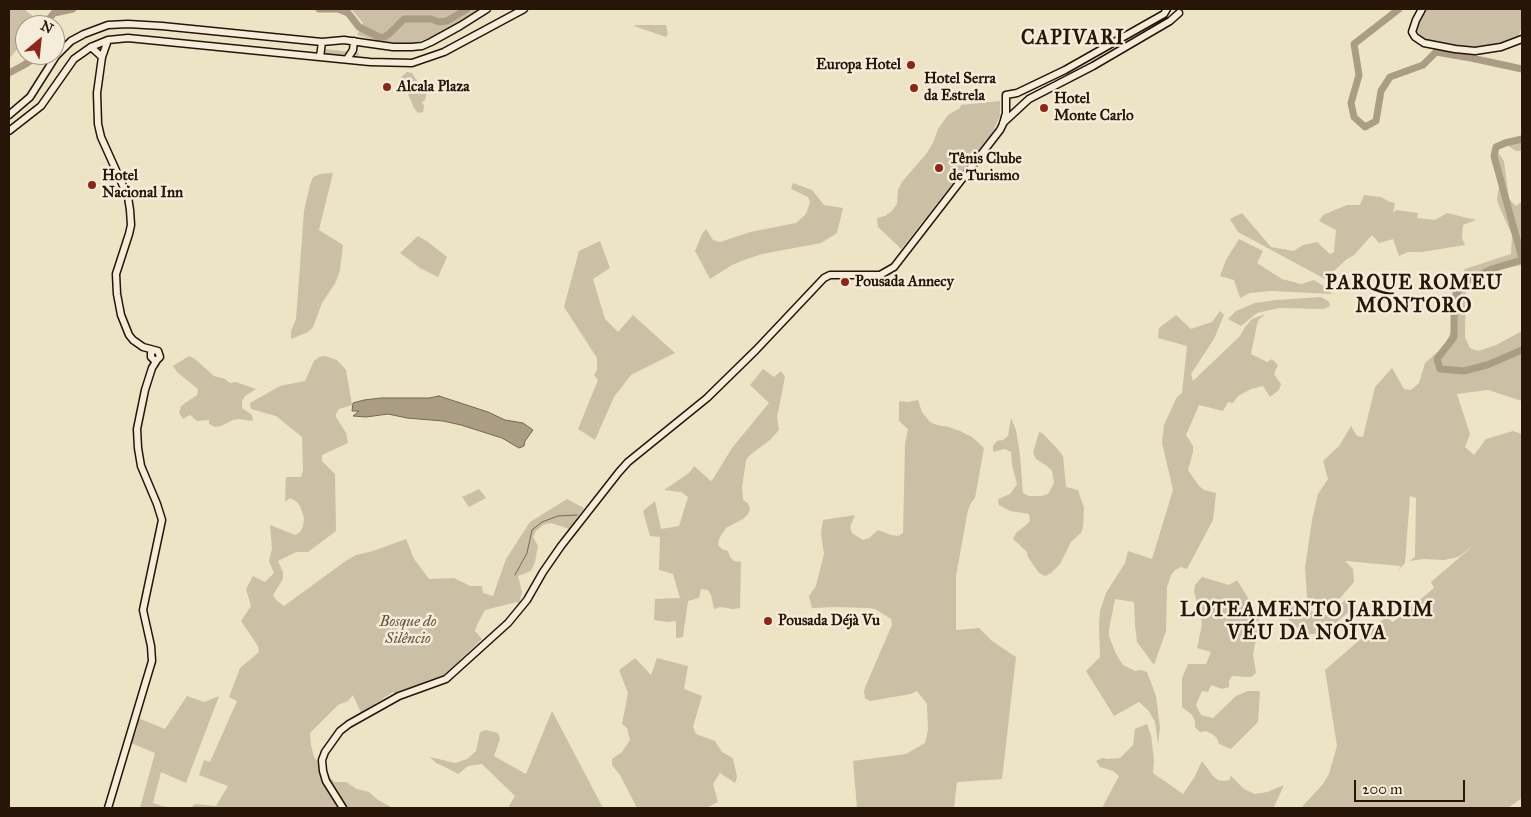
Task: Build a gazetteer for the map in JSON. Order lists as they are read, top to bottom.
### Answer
{
  "districts": ["CAPIVARI", "PARQUE ROMEU MONTORO", "LOTEAMENTO JARDIM VÉU DA NOIVA"],
  "parks": ["Bosque do Silêncio"],
  "places": [
    "Europa Hotel",
    "Alcala Plaza",
    "Hotel Serra da Estrela",
    "Hotel Monte Carlo",
    "Tênis Clube de Turismo",
    "Hotel Nacional Inn",
    "Pousada Annecy",
    "Pousada Déjà Vu"
  ],
  "scale_bar": "200 m",
  "north": "top right"
}
